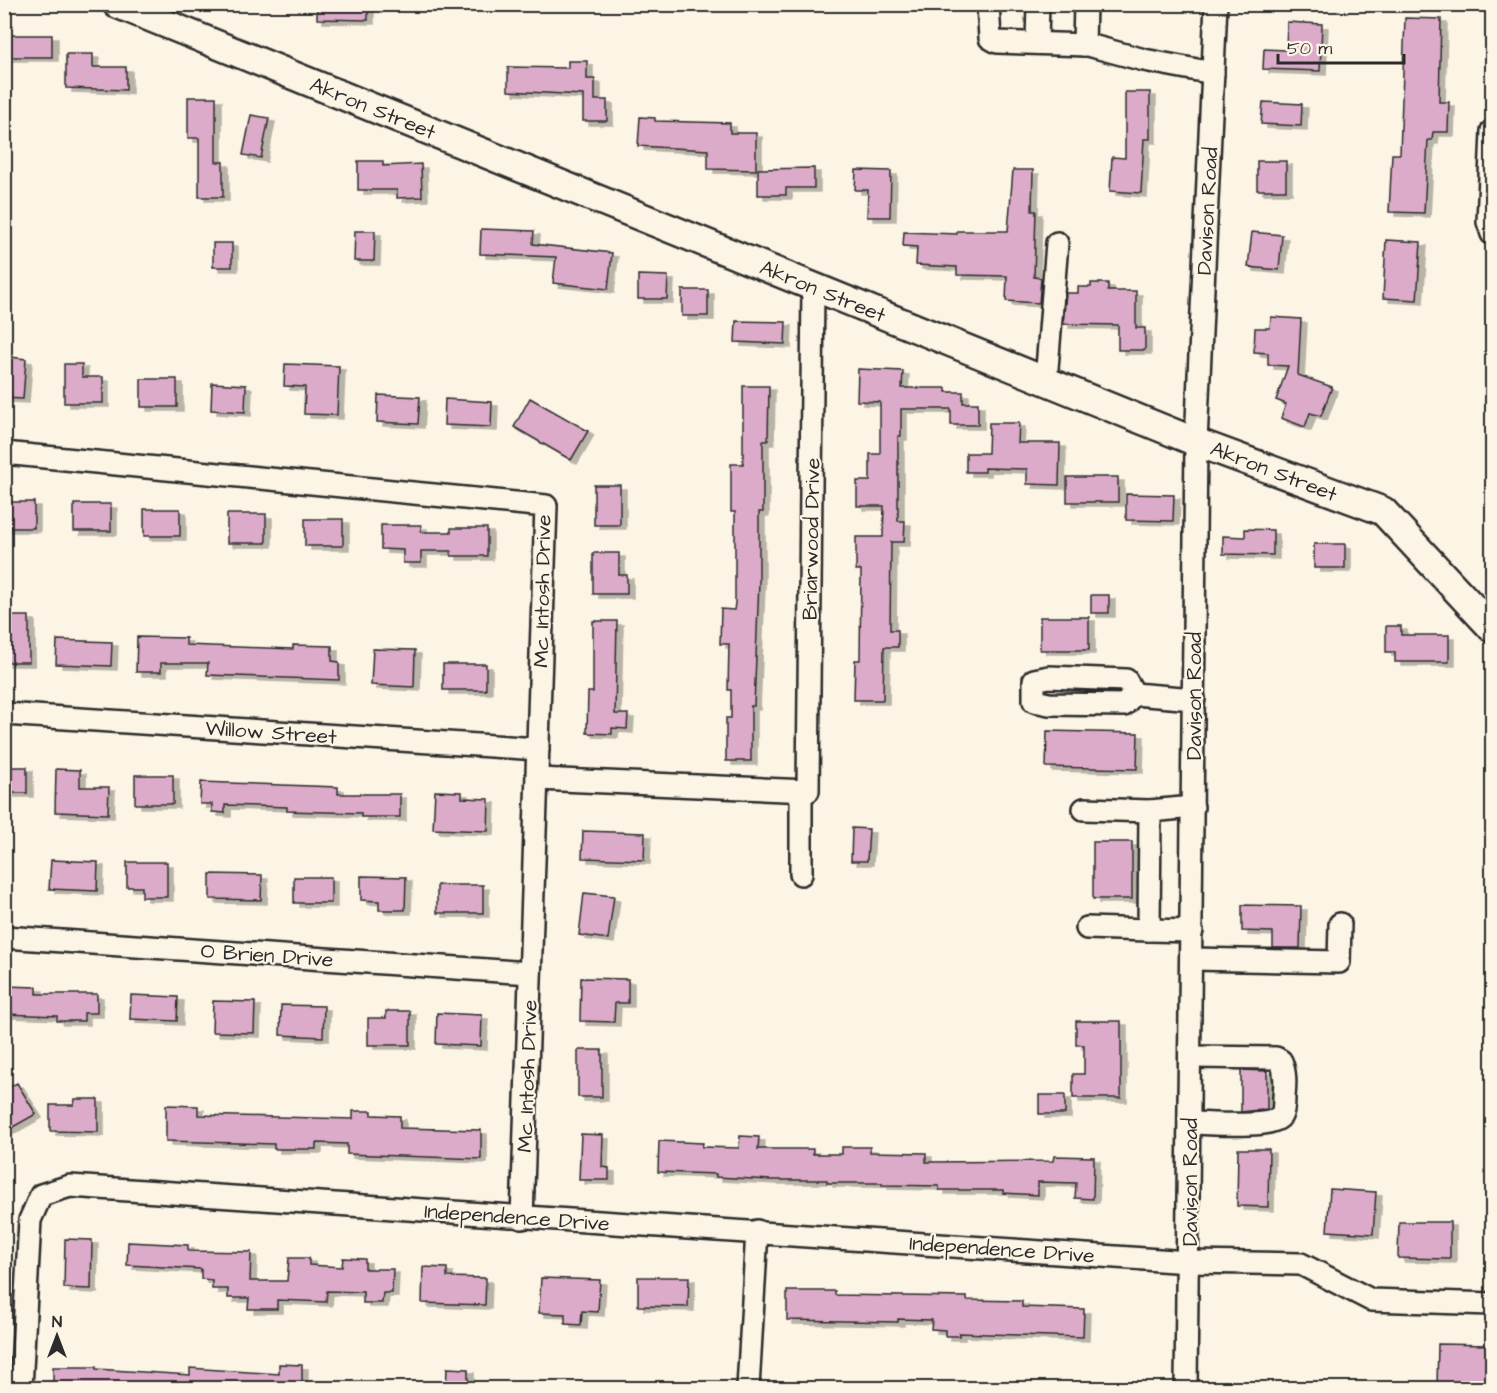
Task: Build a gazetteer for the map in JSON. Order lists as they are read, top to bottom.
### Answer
{
  "streets": {
    "main road": ["Akron Street"],
    "street": [
      "Davison Road",
      "Briarwood Drive",
      "Mc Intosh Drive",
      "Willow Street",
      "O Brien Drive",
      "Independence Drive"
    ]
  },
  "crossings": [
    ["Akron Street", "Davison Road"],
    ["Akron Street", "Briarwood Drive"],
    ["Davison Road", "Independence Drive"],
    ["Mc Intosh Drive", "Willow Street"],
    ["Mc Intosh Drive", "O Brien Drive"],
    ["Mc Intosh Drive", "Independence Drive"]
  ],
  "scale_bar": "50 m",
  "north": "top"
}
